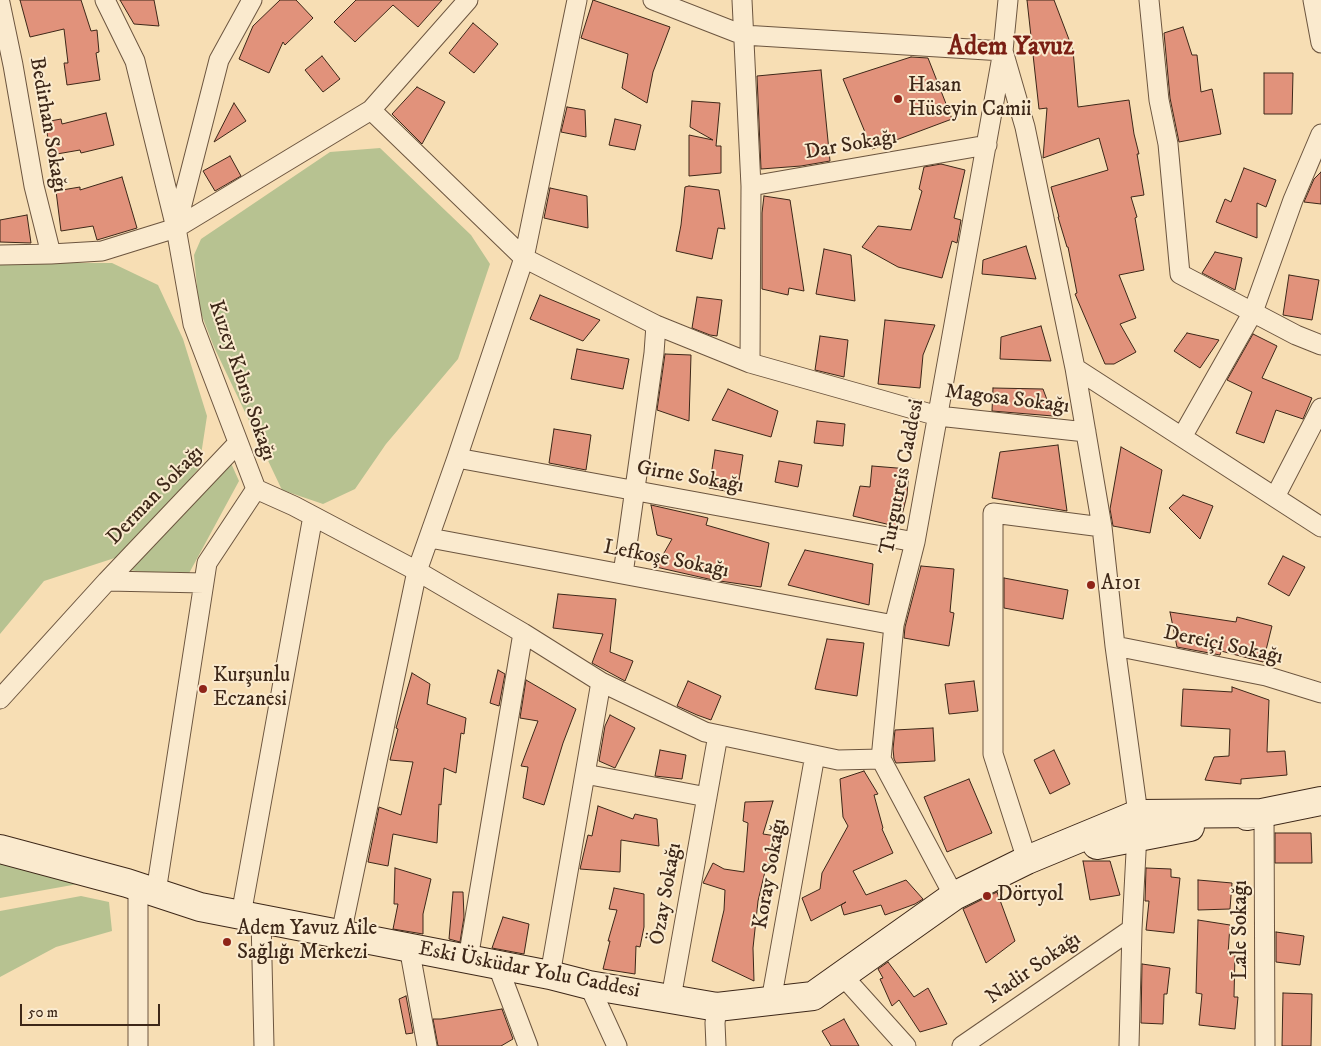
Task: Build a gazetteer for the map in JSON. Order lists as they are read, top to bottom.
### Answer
{
  "streets": {
    "street": [
      "Bedirhan Sokağı",
      "Dar Sokağı",
      "Kuzey Kıbrıs Sokağı",
      "Magosa Sokağı",
      "Turgutreis Caddesi",
      "Girne Sokağı",
      "Derman Sokağı",
      "Lefkoşe Sokağı",
      "Dereiçi Sokağı",
      "Koray Sokağı",
      "Özay Sokağı",
      "Lale Sokağı",
      "Nadir Sokağı",
      "Eski Üsküdar Yolu Caddesi"
    ]
  },
  "crossings": [
    ["Dar Sokağı", "Turgutreis Caddesi"],
    ["Kuzey Kıbrıs Sokağı", "Derman Sokağı"],
    ["Magosa Sokağı", "Turgutreis Caddesi"],
    ["Turgutreis Caddesi", "Girne Sokağı"],
    ["Turgutreis Caddesi", "Lefkoşe Sokağı"],
    ["Koray Sokağı", "Eski Üsküdar Yolu Caddesi"],
    ["Özay Sokağı", "Eski Üsküdar Yolu Caddesi"],
    ["Lale Sokağı", "Eski Üsküdar Yolu Caddesi"]
  ],
  "districts": ["Adem Yavuz"],
  "places": [
    "Hasan Hüseyin Camii",
    "A101",
    "Kurşunlu Eczanesi",
    "Dörtyol",
    "Adem Yavuz Aile Sağlığı Merkezi"
  ],
  "scale_bar": "50 m"
}
